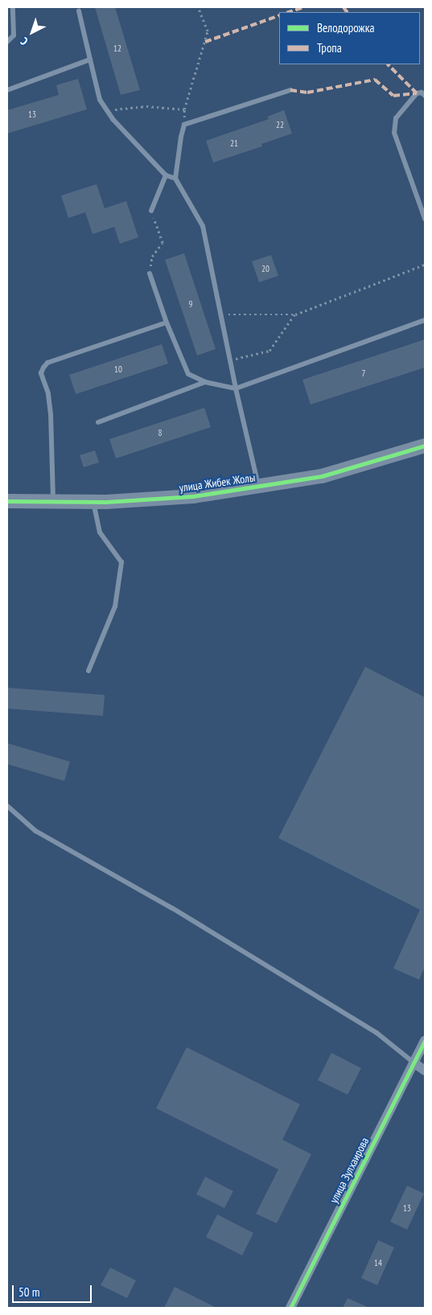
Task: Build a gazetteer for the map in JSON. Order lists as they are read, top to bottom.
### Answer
{
  "streets": {
    "street": ["улица Жибек Жолы", "улица Зулхаирова"]
  },
  "house_numbers": [
    "12",
    "13",
    "22",
    "21",
    "20",
    "9",
    "10",
    "7",
    "8",
    "13",
    "14"
  ],
  "legend": ["Велодорожка", "Тропа"],
  "scale_bar": "50 m",
  "north": "bottom left"
}
